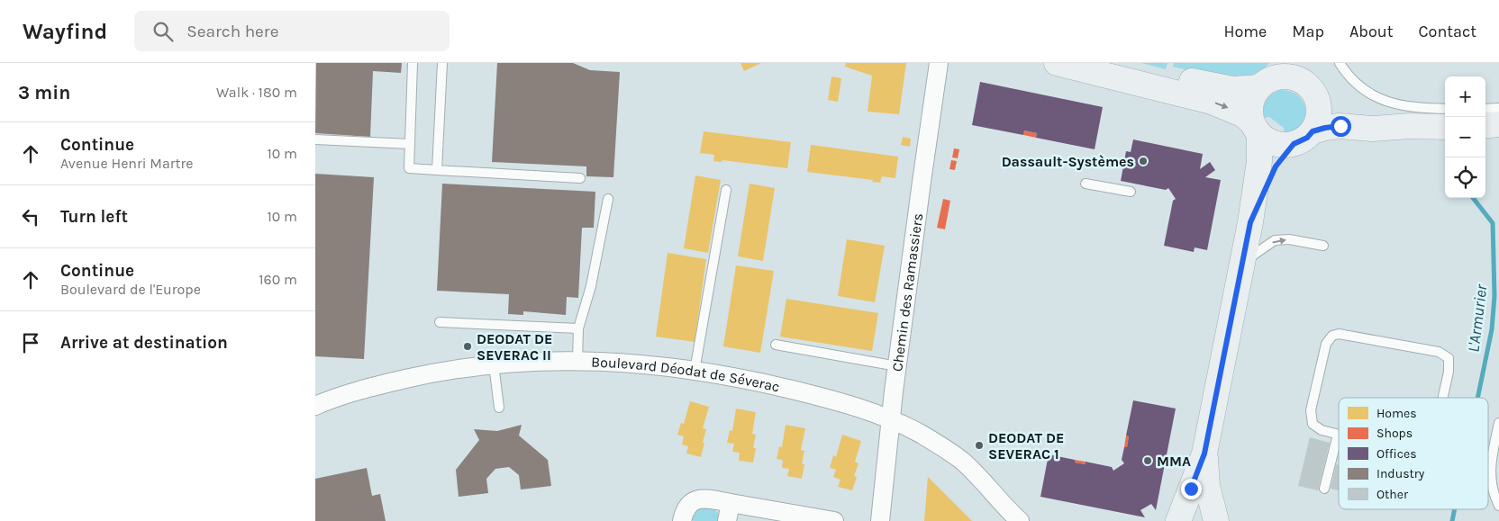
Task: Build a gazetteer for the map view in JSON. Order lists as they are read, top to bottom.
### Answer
{
  "streets": {
    "street": ["Chemin des Ramassiers", "Boulevard Déodat de Séverac"]
  },
  "crossings": [
    ["Chemin des Ramassiers", "Boulevard Déodat de Séverac"]
  ],
  "water": ["L'Armurier"],
  "places": [
    "Dassault-Systèmes",
    "DEODAT DE SEVERAC II",
    "DEODAT DE SEVERAC 1",
    "MMA"
  ],
  "legend": [
    "Homes",
    "Shops",
    "Offices",
    "Industry",
    "Other"
  ],
  "page": {
    "header": "Wayfind",
    "search": "Search here",
    "nav": [
      "Home",
      "Map",
      "About",
      "Contact"
    ],
    "heading": ["3 min", "Walk · 180 m"],
    "map_buttons": ["+", "−"],
    "list": [
      ["Continue", "Avenue Henri Martre", "10 m"],
      ["Turn left", "10 m"],
      ["Continue", "Boulevard de l'Europe", "160 m"],
      "Arrive at destination"
    ]
  }
}
